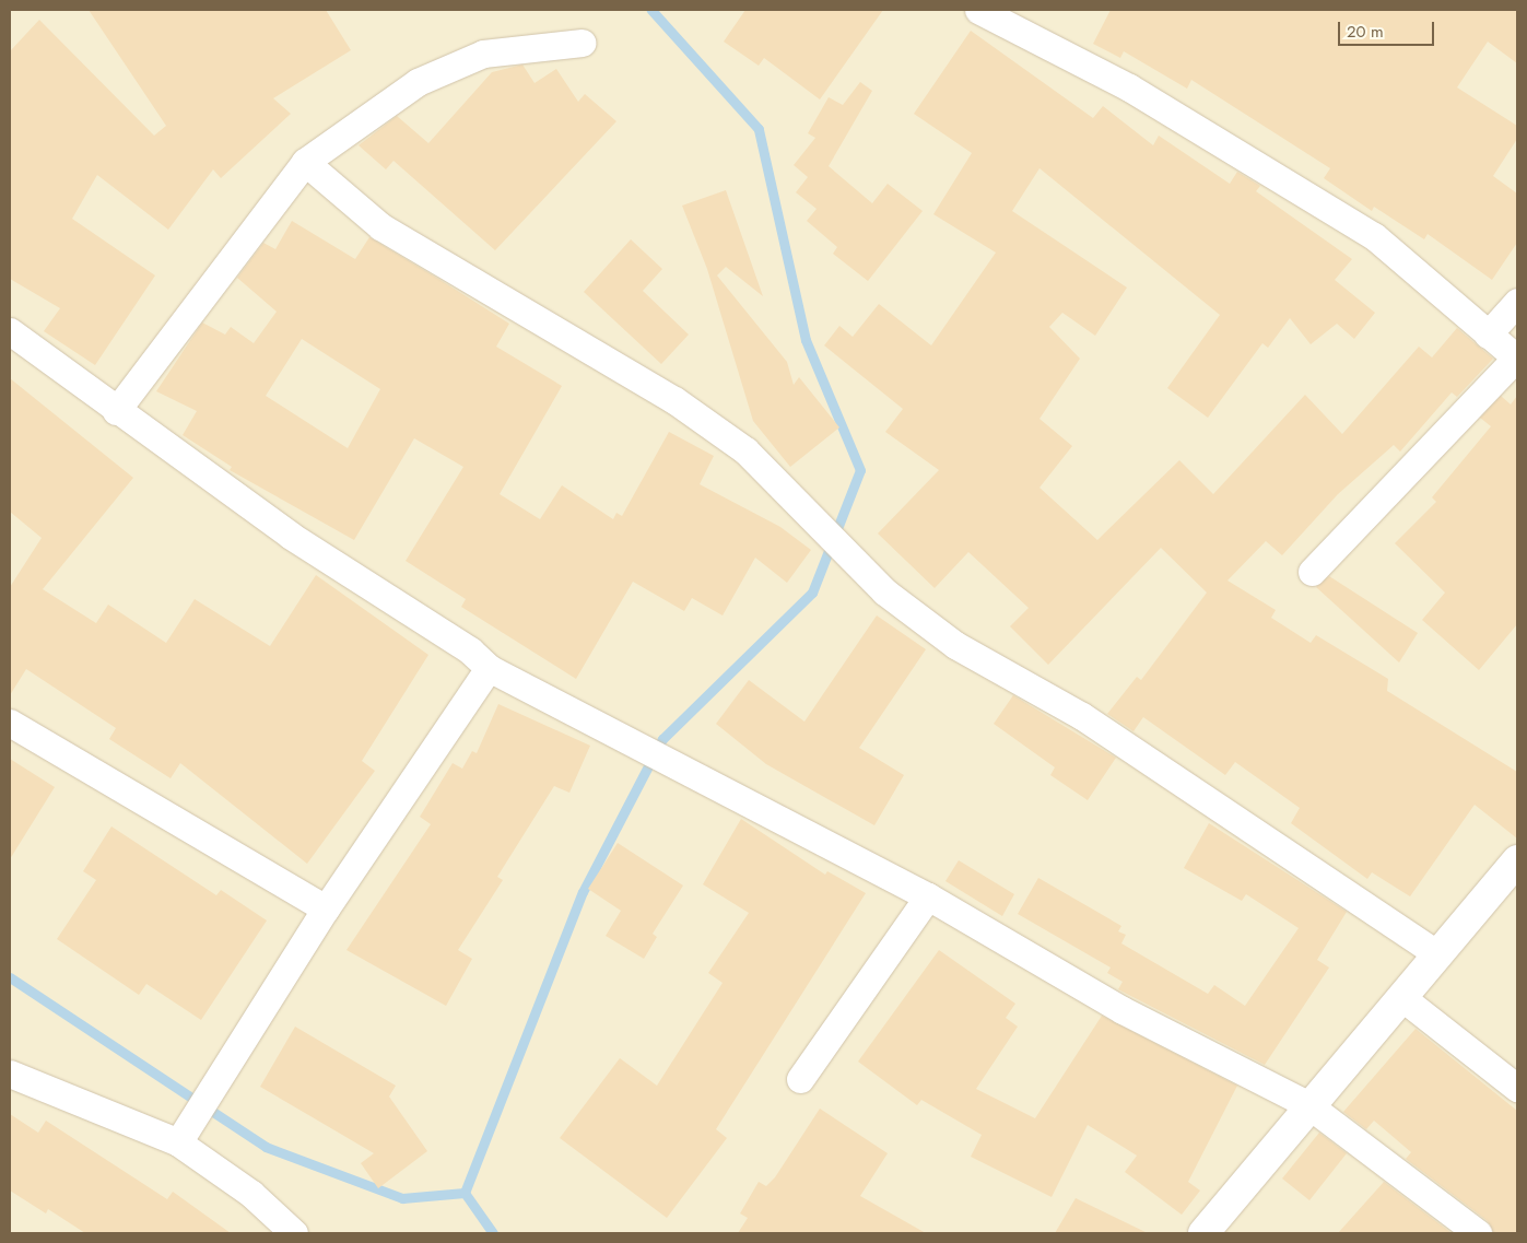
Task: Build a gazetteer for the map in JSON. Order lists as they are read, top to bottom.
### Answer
{
  "scale_bar": "20 m"
}
